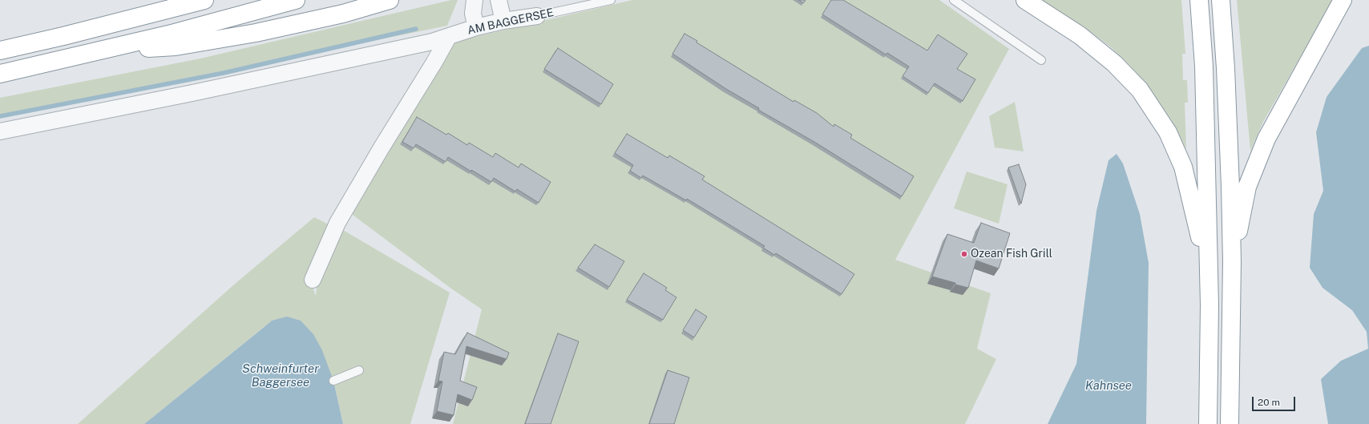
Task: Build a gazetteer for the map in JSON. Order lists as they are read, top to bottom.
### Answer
{
  "streets": {
    "street": ["AM BAGGERSEE"]
  },
  "water": ["Schweinfurter Baggersee", "Kahnsee"],
  "places": ["Ozean Fish Grill"],
  "scale_bar": "20 m"
}
